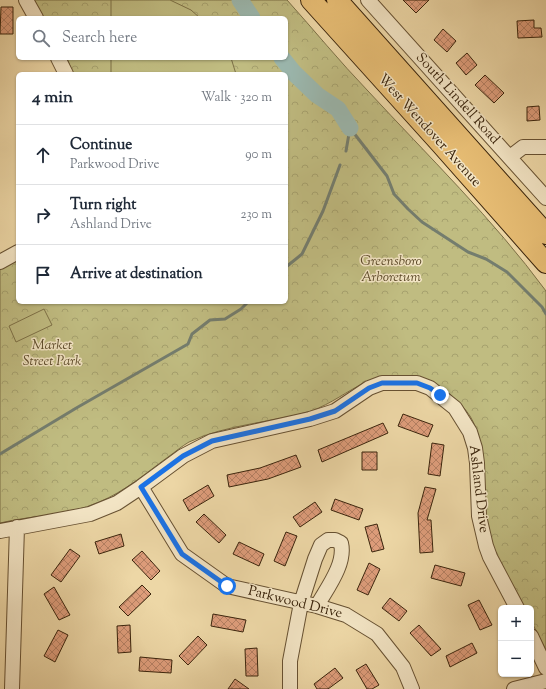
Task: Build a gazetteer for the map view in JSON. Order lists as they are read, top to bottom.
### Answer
{
  "streets": {
    "highway": ["West Wendover Avenue"],
    "street": ["South Lindell Road", "Ashland Drive", "Parkwood Drive"]
  },
  "crossings": [
    ["Ashland Drive", "Parkwood Drive"]
  ],
  "parks": ["Greensboro Arboretum", "Market Street Park"],
  "page": {
    "search": "Search here",
    "heading": ["4 min", "Walk · 320 m"],
    "list": [
      ["Continue", "Parkwood Drive", "90 m"],
      ["Turn right", "Ashland Drive", "230 m"],
      "Arrive at destination"
    ],
    "map_buttons": ["+", "−"]
  }
}
